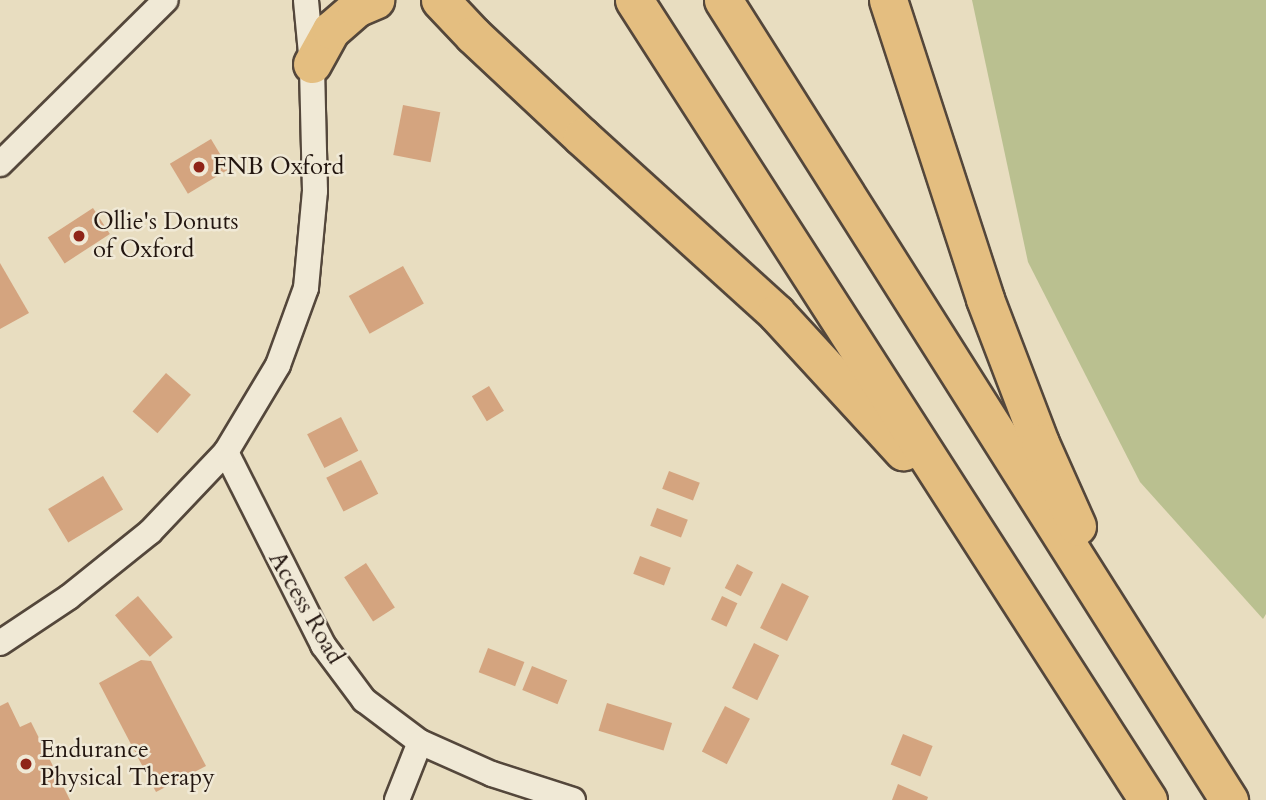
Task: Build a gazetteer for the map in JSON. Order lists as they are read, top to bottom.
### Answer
{
  "streets": {
    "street": ["Access Road"]
  },
  "places": ["FNB Oxford", "Ollie's Donuts of Oxford", "Endurance Physical Therapy"]
}
